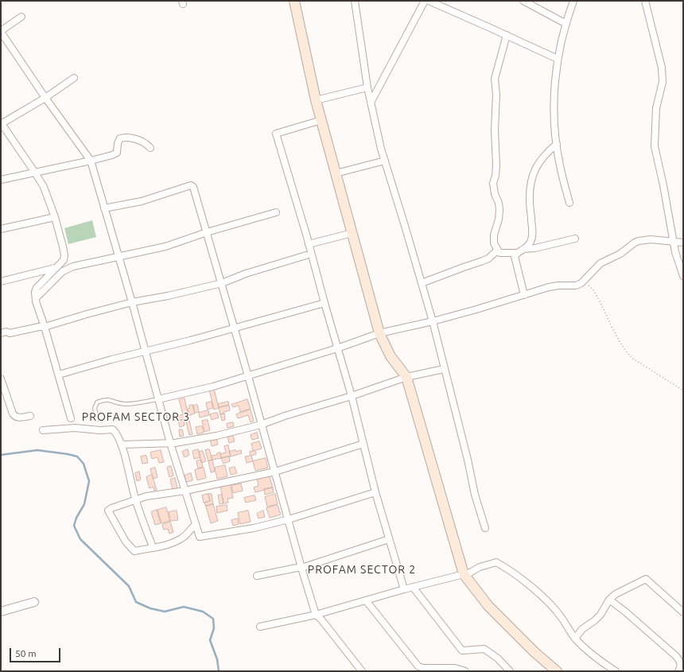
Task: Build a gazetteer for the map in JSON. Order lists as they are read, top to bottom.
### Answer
{
  "districts": ["PROFAM SECTOR 3", "PROFAM SECTOR 2"],
  "scale_bar": "50 m"
}
